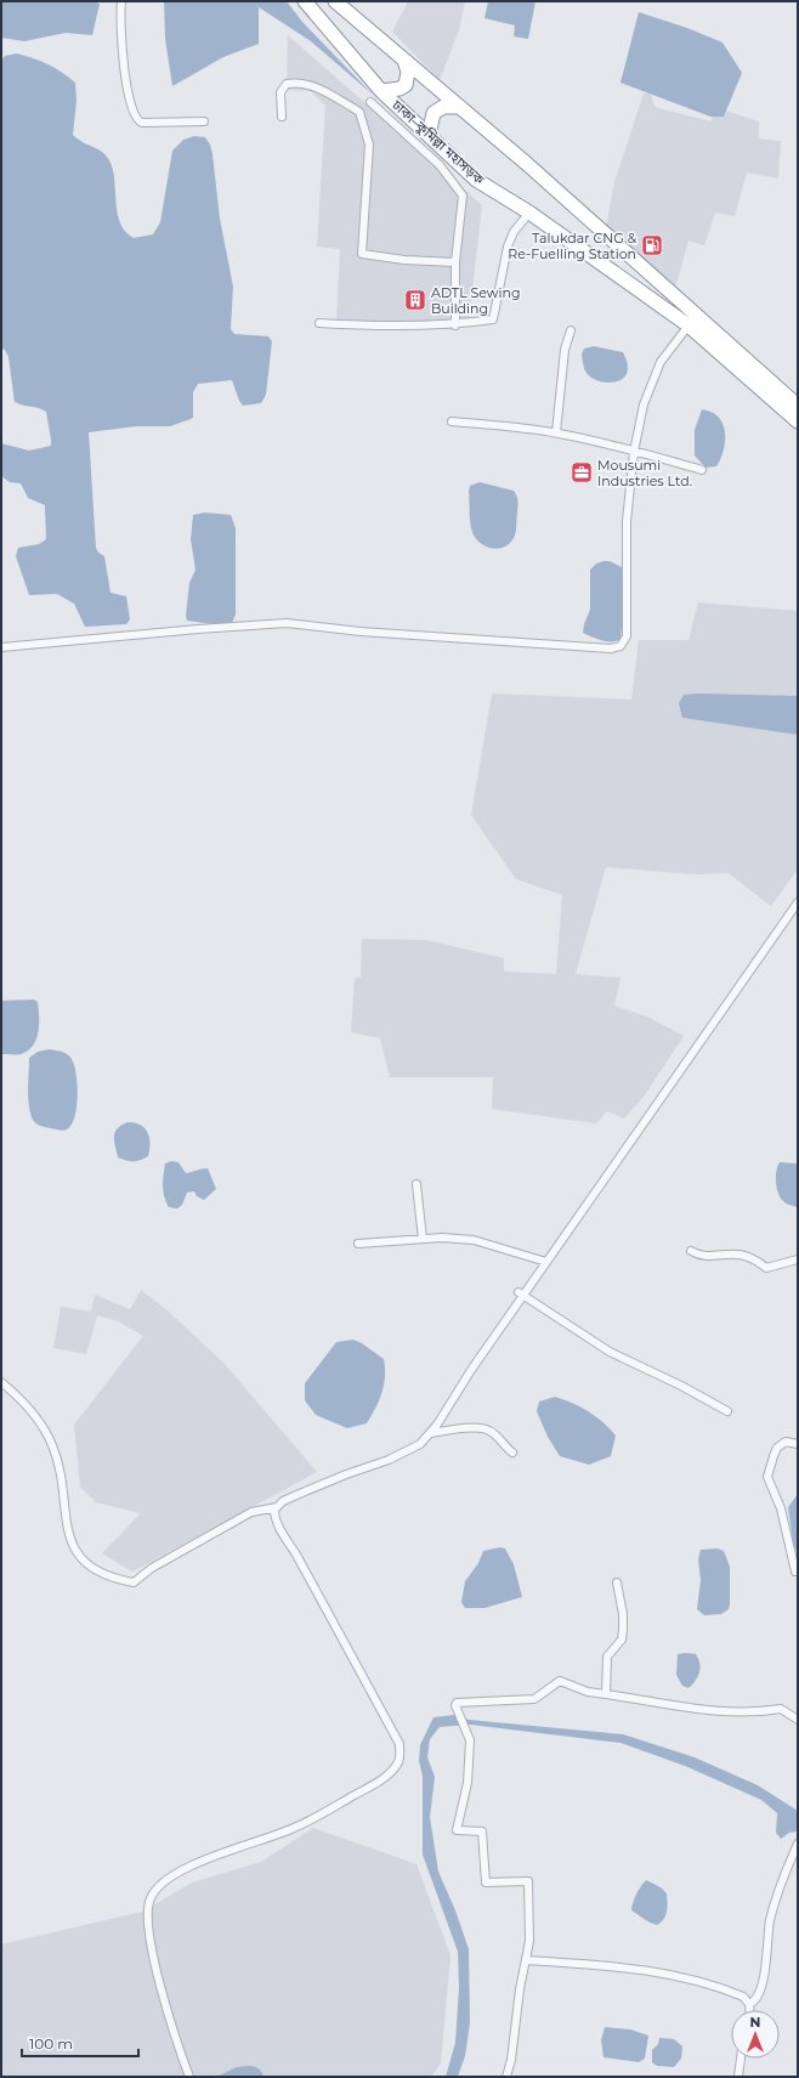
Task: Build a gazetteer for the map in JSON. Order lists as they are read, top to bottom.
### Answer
{
  "streets": {
    "highway": ["ঢাকা–কুমিল্লা মহাসড়ক"]
  },
  "places": {
    "fuel station": ["Talukdar CNG & Re-Fuelling Station"],
    "building": ["ADTL Sewing Building"],
    "office": ["Mousumi Industries Ltd."]
  },
  "scale_bar": "100 m",
  "north": "top"
}
